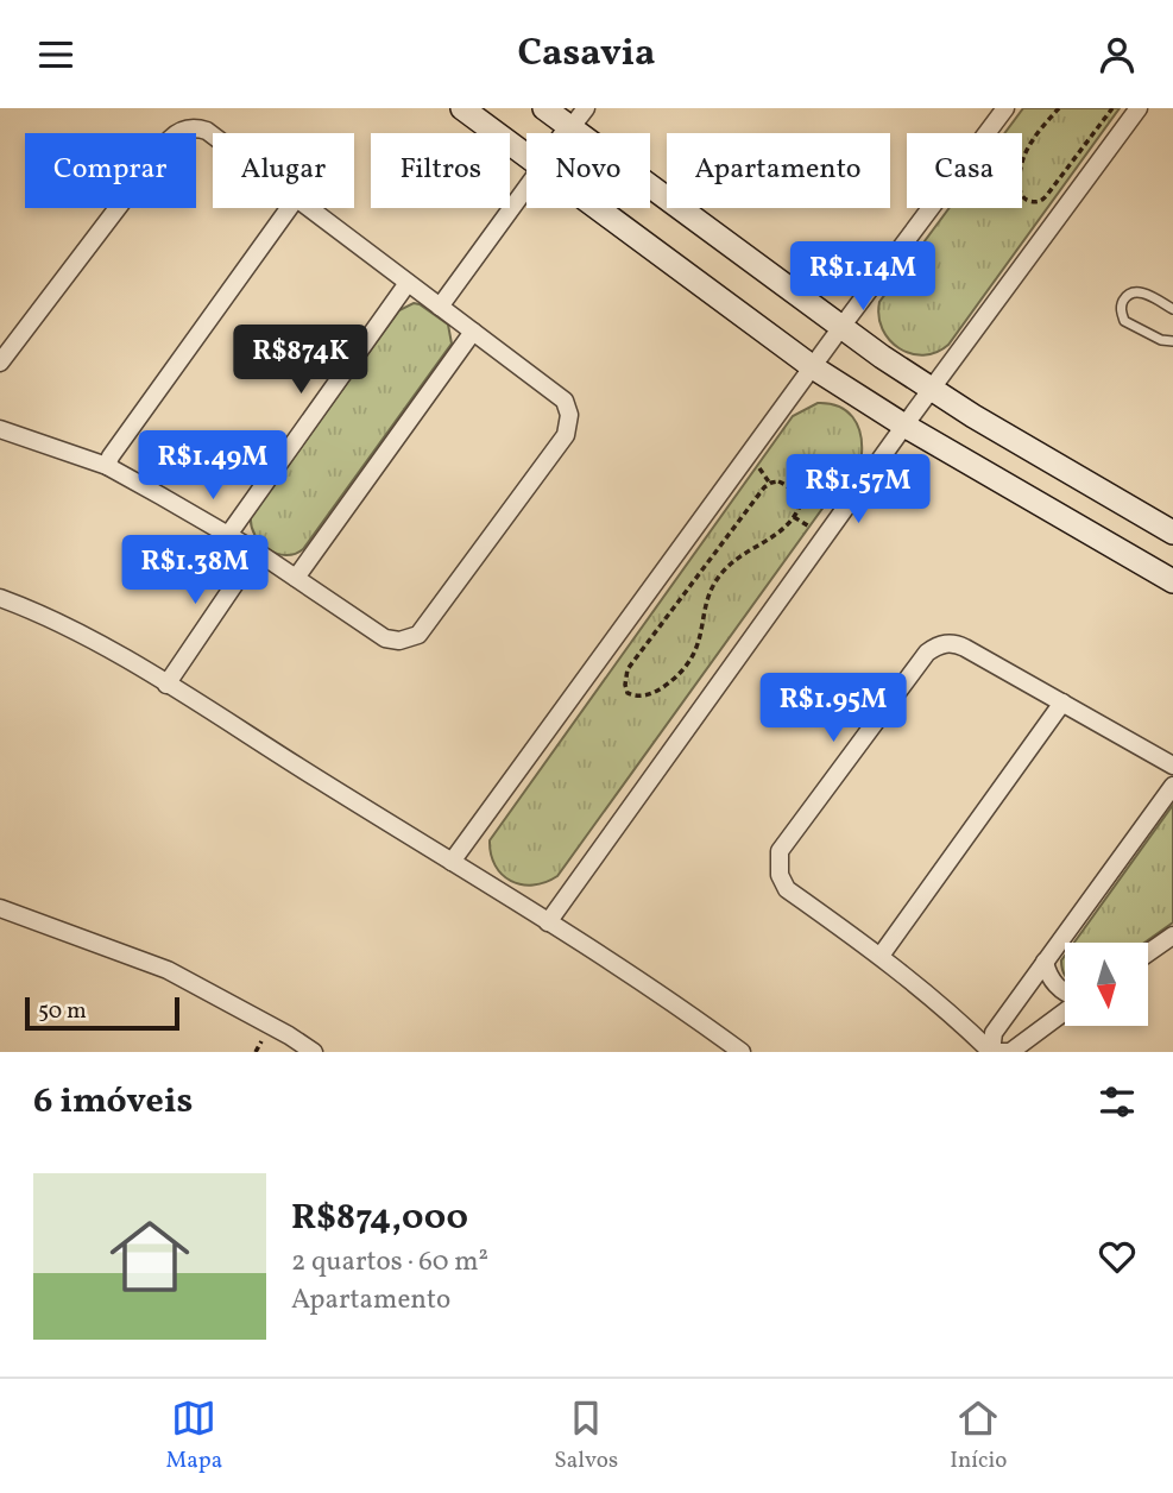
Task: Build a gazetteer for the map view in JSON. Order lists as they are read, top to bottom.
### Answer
{
  "scale_bar": "50 m",
  "north": "bottom",
  "page": {
    "header": "Casavia",
    "chip": [
      "Comprar",
      "Alugar",
      "Filtros",
      "Novo",
      "Apartamento",
      "Casa"
    ],
    "price": [
      "R$1.14M",
      "R$874K",
      "R$1.49M",
      "R$1.57M",
      "R$1.38M",
      "R$1.95M"
    ],
    "scale": "50 m",
    "heading": "6 imóveis",
    "list": [
      {
        "name": "R$874,000",
        "note": "2 quartos · 60 m² · Apartamento"
      }
    ],
    "tabs": ["Mapa", "Salvos", "Início"]
  }
}
